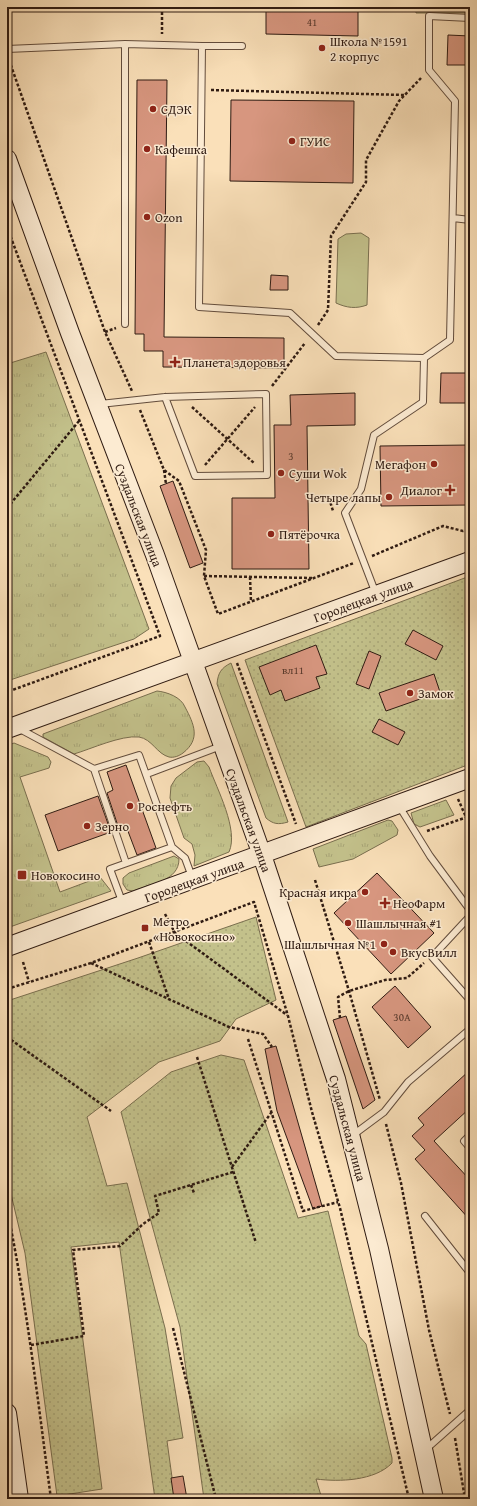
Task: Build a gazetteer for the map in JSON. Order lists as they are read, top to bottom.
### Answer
{
  "streets": {
    "street": ["Суздальская улица", "Городецкая улица"]
  },
  "crossings": [
    ["Суздальская улица", "Городецкая улица"]
  ],
  "places": {
    "other": [
      "Школа №1591 2 корпус",
      "СДЭК",
      "ГУИС",
      "Кафешка",
      "Ozon",
      "Мегафон",
      "Суши Wok",
      "Четыре лапы",
      "Пятёрочка",
      "Замок",
      "Роснефть",
      "Зерно",
      "Красная икра",
      "Шашлычная #1",
      "Шашлычная №1",
      "ВкусВилл"
    ],
    "health": ["Планета здоровья", "Диалог", "НеоФарм"],
    "transit": ["Новокосино", "Метро «Новокосино»"]
  },
  "house_numbers": [
    "41",
    "3",
    "вл11",
    "30А"
  ]
}
